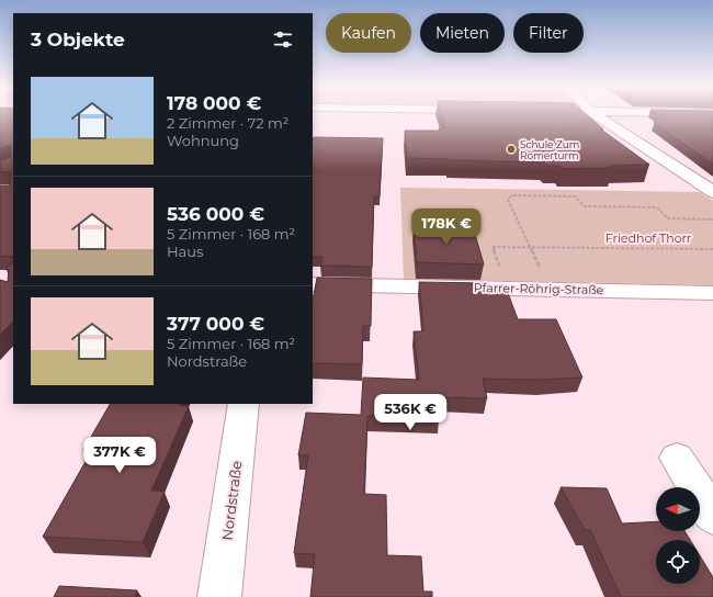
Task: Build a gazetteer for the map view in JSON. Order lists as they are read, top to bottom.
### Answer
{
  "streets": {
    "main road": ["Pfarrer-Röhrig-Straße", "Nordstraße"]
  },
  "parks": ["Friedhof Thorr"],
  "places": ["Schule Zum Römerturm"],
  "north": "left",
  "page": {
    "chip": ["Kaufen", "Mieten", "Filter"],
    "heading": "3 Objekte",
    "list": [
      {
        "name": "178 000 €",
        "note": "2 Zimmer · 72 m² · Wohnung"
      },
      {
        "name": "536 000 €",
        "note": "5 Zimmer · 168 m² · Haus"
      },
      {
        "name": "377 000 €",
        "note": "5 Zimmer · 168 m² · Nordstraße"
      }
    ],
    "price": ["178K €", "536K €", "377K €"]
  }
}
